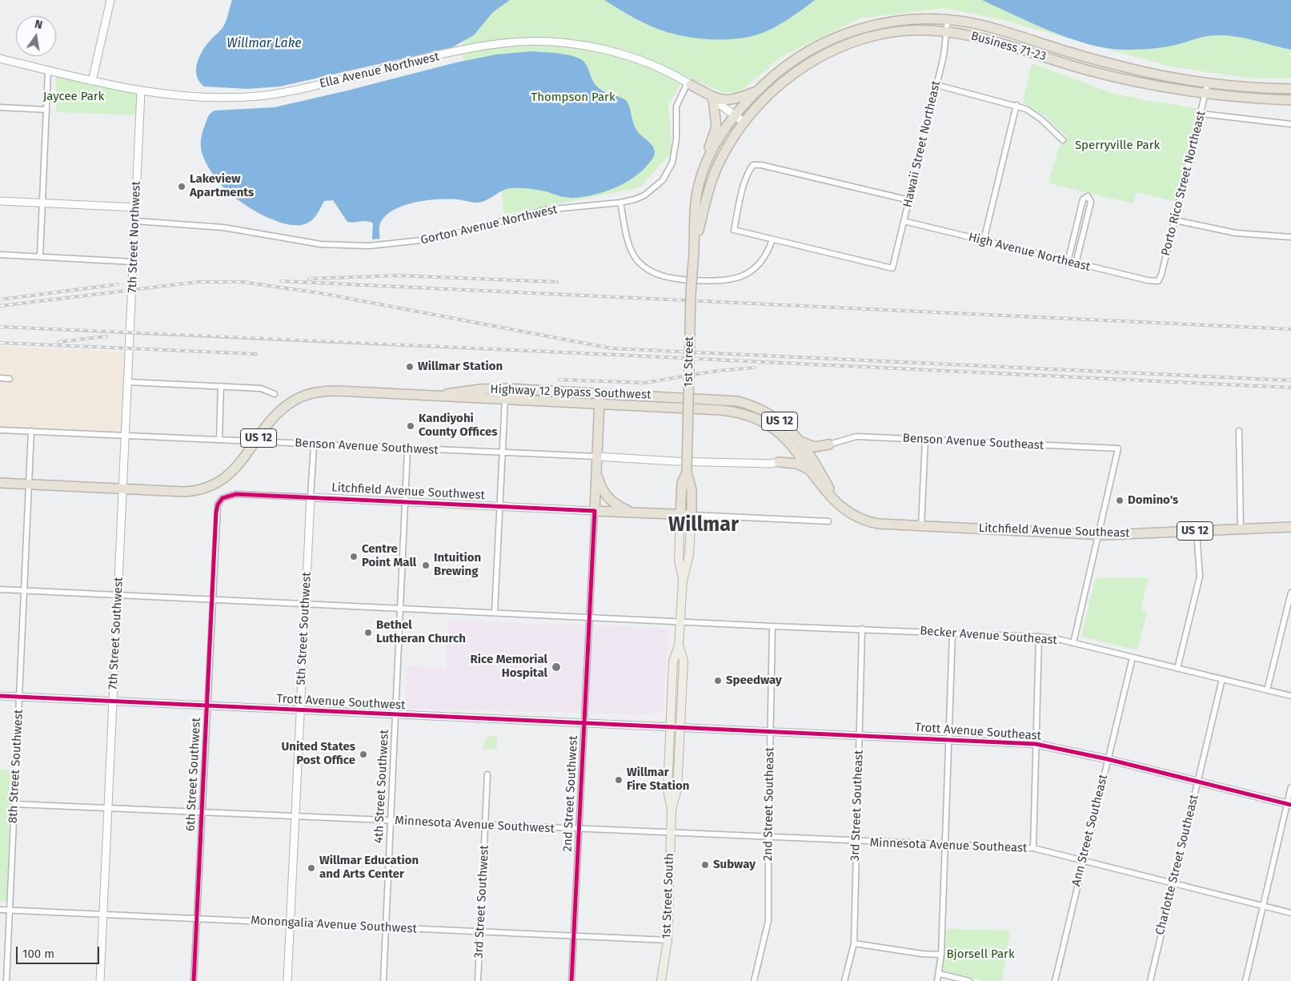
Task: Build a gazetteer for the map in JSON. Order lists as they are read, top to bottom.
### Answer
{
  "streets": {
    "highway": [
      "Business 71-23",
      "1st Street",
      "Highway 12 Bypass Southwest",
      "US 12",
      "Litchfield Avenue Southwest",
      "Litchfield Avenue Southeast",
      "2nd Street Southwest"
    ],
    "main road": ["1st Street South"],
    "street": [
      "Ella Avenue Northwest",
      "Hawaii Street Northeast",
      "Porto Rico Street Northeast",
      "Gorton Avenue Northwest",
      "7th Street Northwest",
      "High Avenue Northeast",
      "Benson Avenue Southeast",
      "Benson Avenue Southwest",
      "5th Street Southwest",
      "7th Street Southwest",
      "Becker Avenue Southeast",
      "Trott Avenue Southwest",
      "Trott Avenue Southeast",
      "8th Street Southwest",
      "6th Street Southwest",
      "4th Street Southwest",
      "2nd Street Southeast",
      "3rd Street Southeast",
      "Minnesota Avenue Southwest",
      "Ann Street Southeast",
      "Minnesota Avenue Southeast",
      "Charlotte Street Southeast",
      "3rd Street Southwest",
      "Monongalia Avenue Southwest"
    ]
  },
  "crossings": [
    ["Business 71-23", "Ella Avenue Northwest"],
    ["Business 71-23", "Hawaii Street Northeast"],
    ["Business 71-23", "Porto Rico Street Northeast"],
    ["Business 71-23", "1st Street"],
    ["Ella Avenue Northwest", "Gorton Avenue Northwest"],
    ["Ella Avenue Northwest", "7th Street Northwest"],
    ["Hawaii Street Northeast", "High Avenue Northeast"],
    ["Porto Rico Street Northeast", "High Avenue Northeast"],
    ["Gorton Avenue Northwest", "7th Street Northwest"],
    ["7th Street Northwest", "7th Street Southwest"],
    ["1st Street", "Litchfield Avenue Southwest"],
    ["1st Street", "1st Street South"],
    ["Highway 12 Bypass Southwest", "US 12"],
    ["Highway 12 Bypass Southwest", "Benson Avenue Southwest"],
    ["Highway 12 Bypass Southwest", "7th Street Southwest"],
    ["Highway 12 Bypass Southwest", "2nd Street Southwest"],
    ["US 12", "Litchfield Avenue Southeast"],
    ["US 12", "7th Street Southwest"],
    ["US 12", "8th Street Southwest"],
    ["Benson Avenue Southeast", "Litchfield Avenue Southeast"],
    ["Benson Avenue Southwest", "5th Street Southwest"],
    ["Benson Avenue Southwest", "7th Street Southwest"],
    ["Benson Avenue Southwest", "8th Street Southwest"],
    ["Benson Avenue Southwest", "4th Street Southwest"],
    ["Benson Avenue Southwest", "2nd Street Southwest"],
    ["Litchfield Avenue Southwest", "5th Street Southwest"],
    ["Litchfield Avenue Southwest", "6th Street Southwest"],
    ["Litchfield Avenue Southwest", "4th Street Southwest"],
    ["Litchfield Avenue Southwest", "2nd Street Southwest"],
    ["Litchfield Avenue Southwest", "1st Street South"],
    ["5th Street Southwest", "Becker Avenue Southeast"],
    ["5th Street Southwest", "Trott Avenue Southwest"],
    ["5th Street Southwest", "Minnesota Avenue Southwest"],
    ["5th Street Southwest", "Monongalia Avenue Southwest"],
    ["7th Street Southwest", "Becker Avenue Southeast"],
    ["7th Street Southwest", "Trott Avenue Southwest"],
    ["7th Street Southwest", "Minnesota Avenue Southwest"],
    ["7th Street Southwest", "Monongalia Avenue Southwest"],
    ["Becker Avenue Southeast", "8th Street Southwest"],
    ["Becker Avenue Southeast", "6th Street Southwest"],
    ["Becker Avenue Southeast", "4th Street Southwest"],
    ["Becker Avenue Southeast", "2nd Street Southwest"],
    ["Becker Avenue Southeast", "2nd Street Southeast"],
    ["Becker Avenue Southeast", "3rd Street Southeast"],
    ["Becker Avenue Southeast", "Ann Street Southeast"],
    ["Becker Avenue Southeast", "Charlotte Street Southeast"],
    ["Becker Avenue Southeast", "1st Street South"],
    ["Trott Avenue Southwest", "Trott Avenue Southeast"],
    ["Trott Avenue Southwest", "8th Street Southwest"],
    ["Trott Avenue Southwest", "6th Street Southwest"],
    ["Trott Avenue Southwest", "4th Street Southwest"],
    ["Trott Avenue Southwest", "2nd Street Southwest"],
    ["Trott Avenue Southwest", "1st Street South"],
    ["Trott Avenue Southeast", "2nd Street Southeast"],
    ["Trott Avenue Southeast", "3rd Street Southeast"],
    ["Trott Avenue Southeast", "Ann Street Southeast"],
    ["Trott Avenue Southeast", "Charlotte Street Southeast"],
    ["Trott Avenue Southeast", "1st Street South"],
    ["8th Street Southwest", "Minnesota Avenue Southwest"],
    ["8th Street Southwest", "Monongalia Avenue Southwest"],
    ["6th Street Southwest", "Minnesota Avenue Southwest"],
    ["6th Street Southwest", "Monongalia Avenue Southwest"],
    ["4th Street Southwest", "Minnesota Avenue Southwest"],
    ["4th Street Southwest", "Monongalia Avenue Southwest"],
    ["2nd Street Southwest", "Minnesota Avenue Southwest"],
    ["2nd Street Southwest", "Monongalia Avenue Southwest"],
    ["2nd Street Southeast", "Minnesota Avenue Southeast"],
    ["3rd Street Southeast", "Minnesota Avenue Southeast"],
    ["Minnesota Avenue Southwest", "Minnesota Avenue Southeast"],
    ["Minnesota Avenue Southwest", "1st Street South"],
    ["Minnesota Avenue Southwest", "3rd Street Southwest"],
    ["Ann Street Southeast", "Minnesota Avenue Southeast"],
    ["Minnesota Avenue Southeast", "Charlotte Street Southeast"],
    ["Minnesota Avenue Southeast", "1st Street South"],
    ["1st Street South", "Monongalia Avenue Southwest"],
    ["3rd Street Southwest", "Monongalia Avenue Southwest"]
  ],
  "districts": ["Willmar"],
  "water": ["Willmar Lake"],
  "parks": [
    "Jaycee Park",
    "Thompson Park",
    "Sperryville Park",
    "Bjorsell Park"
  ],
  "places": [
    "Lakeview Apartments",
    "Willmar Station",
    "Kandiyohi County Offices",
    "Domino's",
    "Centre Point Mall",
    "Intuition Brewing",
    "Bethel Lutheran Church",
    "Rice Memorial Hospital",
    "Speedway",
    "United States Post Office",
    "Willmar Fire Station",
    "Subway",
    "Willmar Education and Arts Center"
  ],
  "scale_bar": "100 m",
  "north": "top"
}
